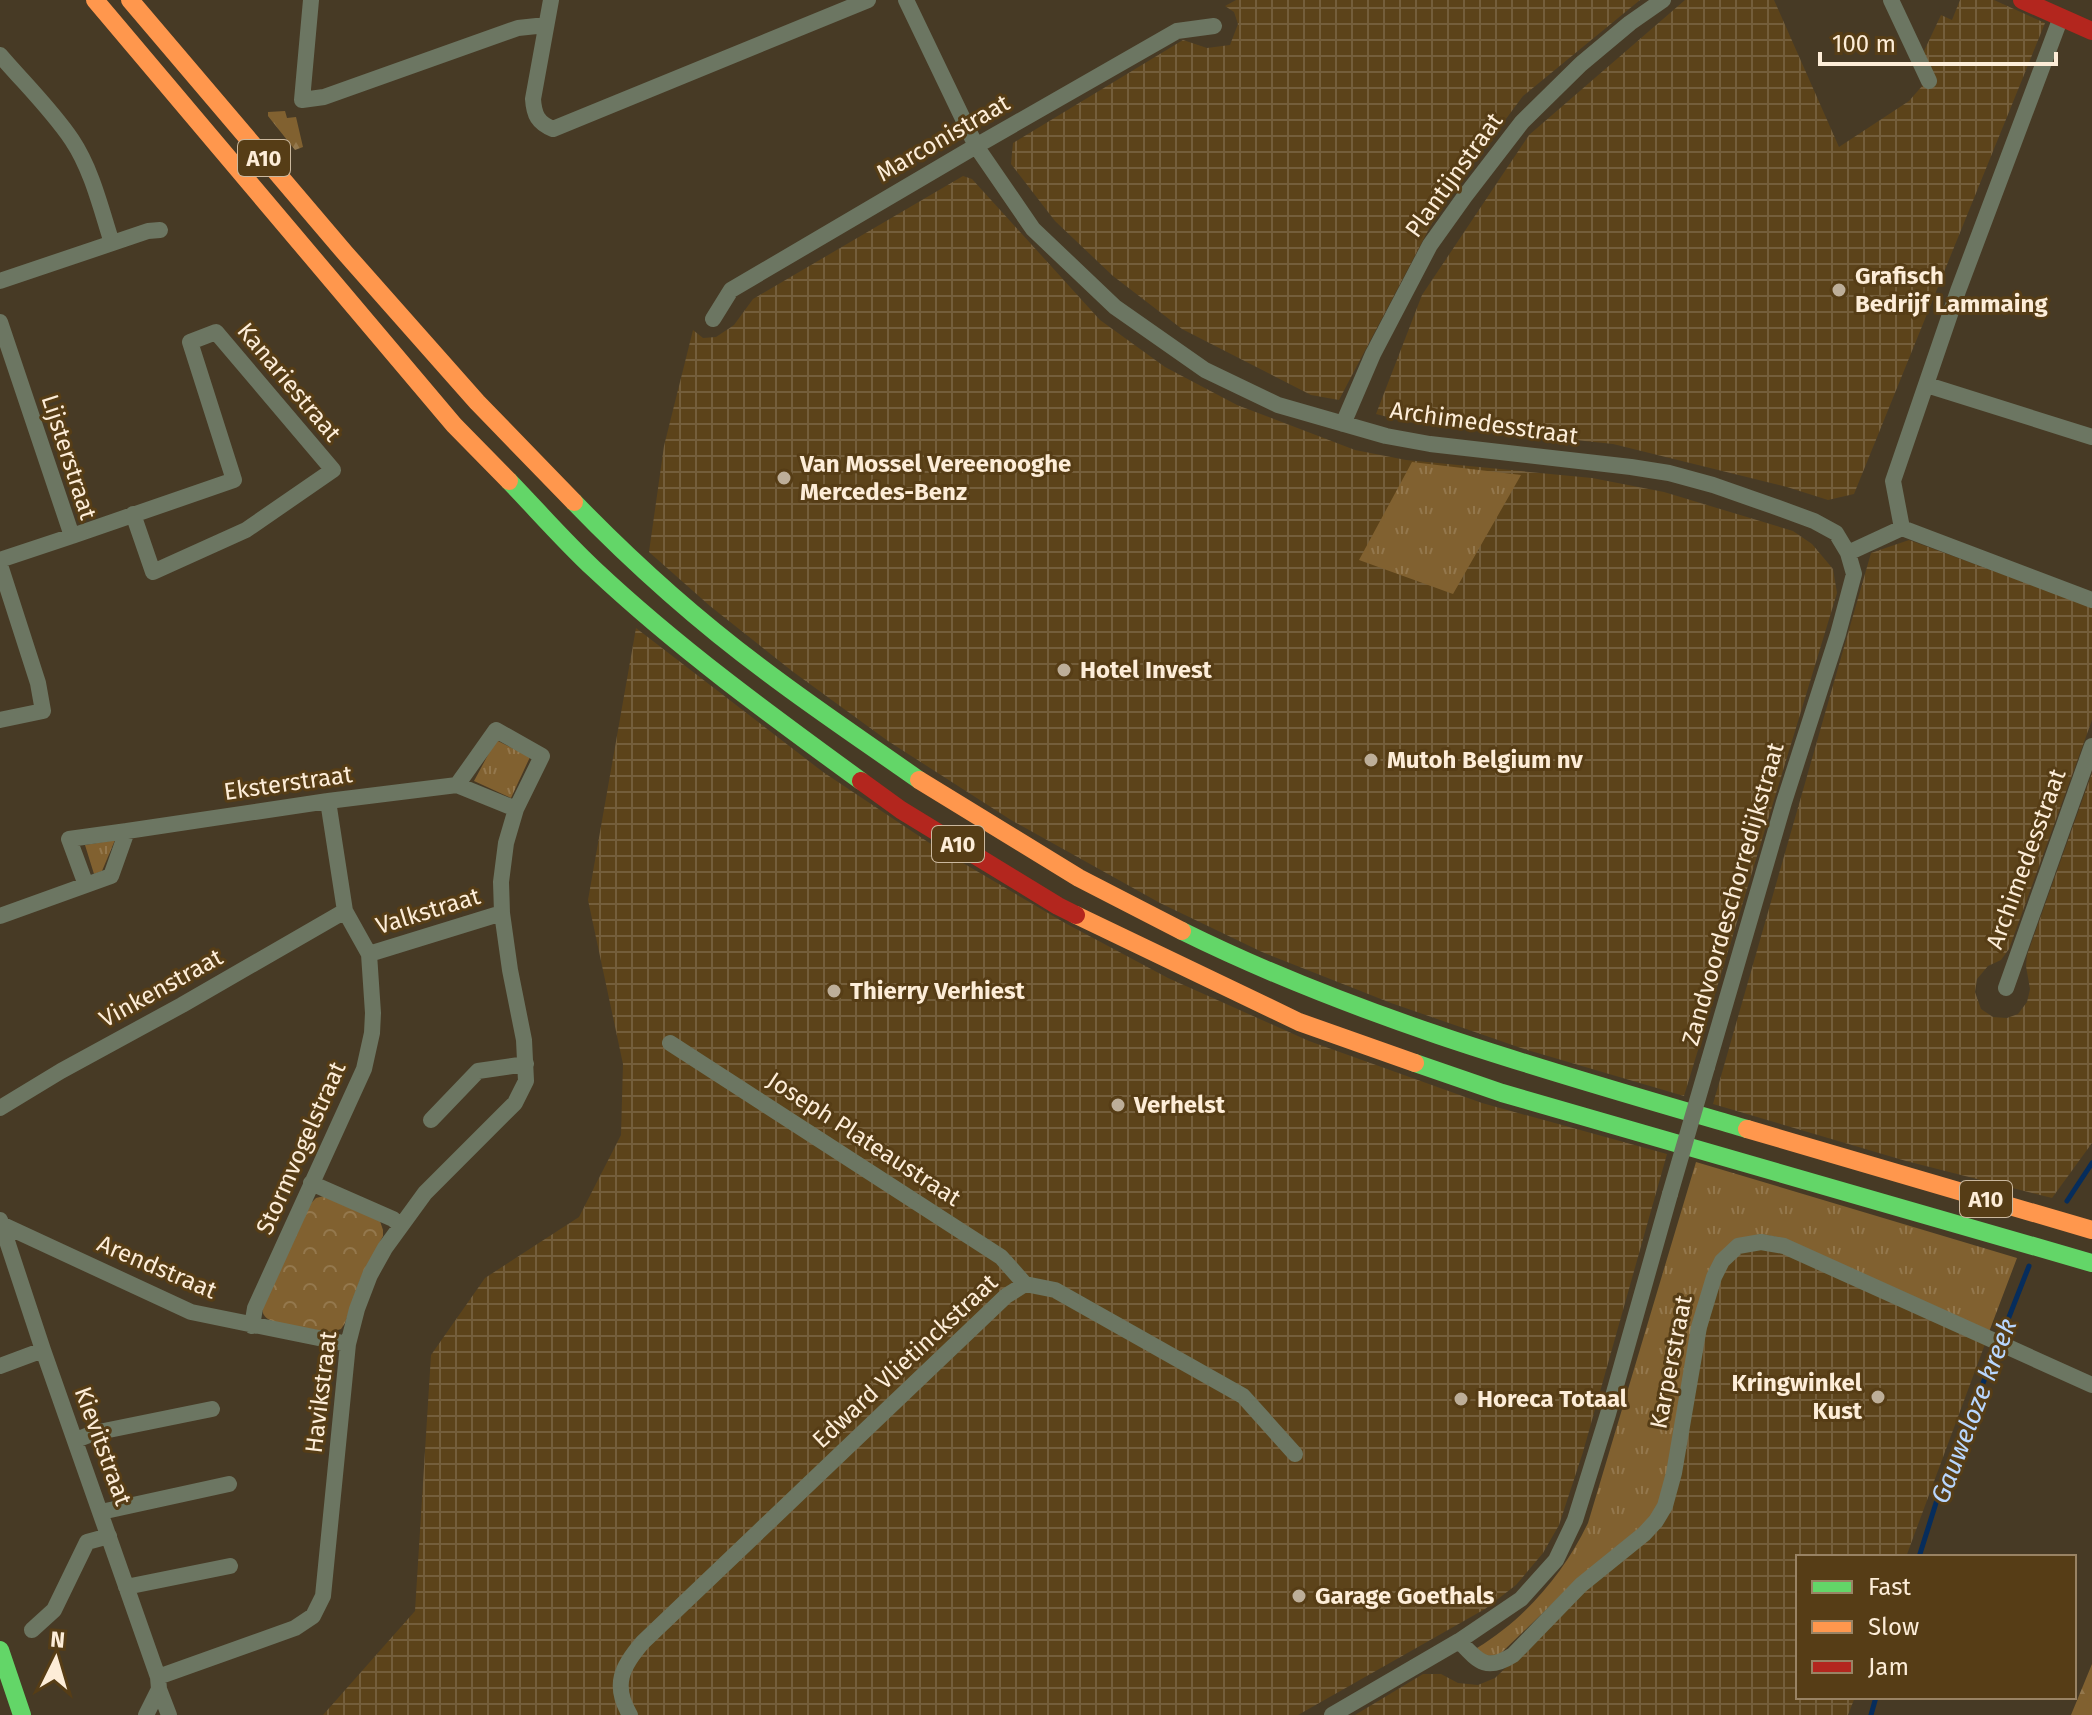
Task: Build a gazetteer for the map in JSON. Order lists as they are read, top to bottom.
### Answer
{
  "streets": {
    "main road": ["A10"],
    "street": [
      "Marconistraat",
      "Plantijnstraat",
      "Kanariestraat",
      "Archimedesstraat",
      "Lijsterstraat",
      "Eksterstraat",
      "Zandvoordeschorredijkstraat",
      "Valkstraat",
      "Vinkenstraat",
      "Joseph Plateaustraat",
      "Stormvogelstraat",
      "Arendstraat",
      "Edward Vlietinckstraat",
      "Karperstraat",
      "Havikstraat",
      "Kievitstraat"
    ]
  },
  "crossings": [
    ["Marconistraat", "Archimedesstraat"],
    ["Plantijnstraat", "Archimedesstraat"],
    ["Kanariestraat", "Lijsterstraat"],
    ["Archimedesstraat", "Zandvoordeschorredijkstraat"],
    ["Eksterstraat", "Stormvogelstraat"],
    ["Eksterstraat", "Havikstraat"],
    ["Zandvoordeschorredijkstraat", "Karperstraat"],
    ["Valkstraat", "Stormvogelstraat"],
    ["Valkstraat", "Havikstraat"],
    ["Vinkenstraat", "Stormvogelstraat"],
    ["Joseph Plateaustraat", "Edward Vlietinckstraat"],
    ["Stormvogelstraat", "Arendstraat"],
    ["Arendstraat", "Havikstraat"],
    ["Arendstraat", "Kievitstraat"],
    ["Havikstraat", "Kievitstraat"]
  ],
  "water": ["Gauweloze kreek"],
  "places": [
    "Grafisch Bedrijf Lammaing",
    "Van Mossel Vereenooghe Mercedes-Benz",
    "Hotel Invest",
    "Mutoh Belgium nv",
    "Thierry Verhiest",
    "Verhelst",
    "Kringwinkel Kust",
    "Horeca Totaal",
    "Garage Goethals"
  ],
  "legend": ["Fast", "Slow", "Jam"],
  "scale_bar": "100 m",
  "north": "top"
}
